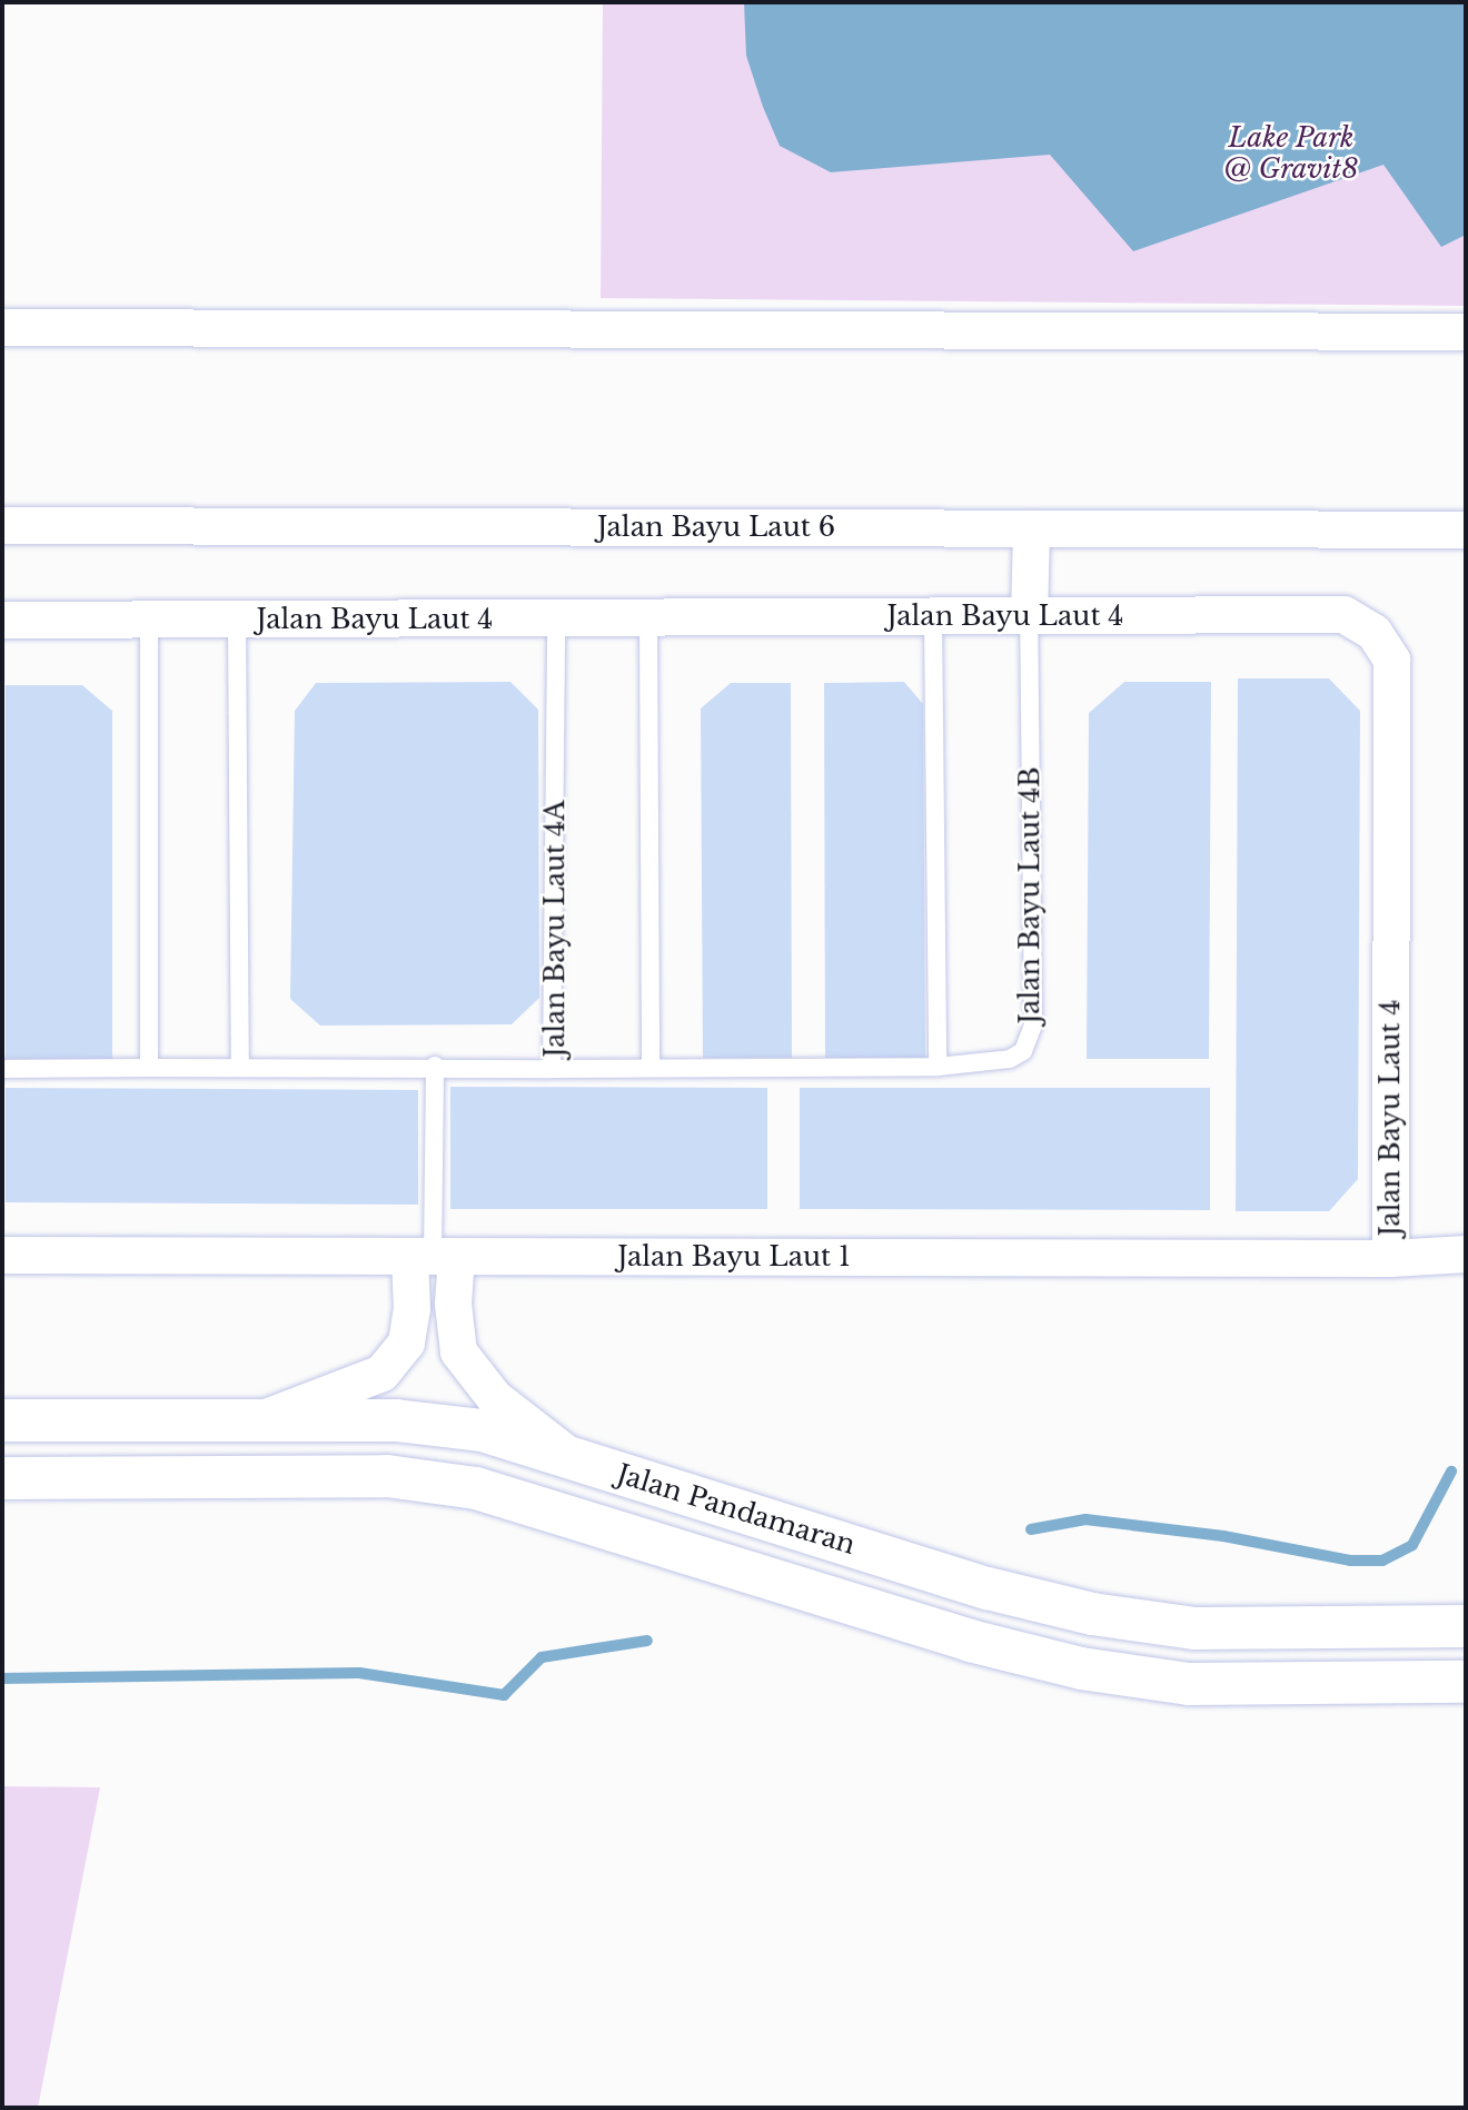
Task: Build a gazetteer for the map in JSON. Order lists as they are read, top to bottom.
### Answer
{
  "streets": {
    "main road": ["Jalan Pandamaran"],
    "street": [
      "Jalan Bayu Laut 6",
      "Jalan Bayu Laut 4",
      "Jalan Bayu Laut 4B",
      "Jalan Bayu Laut 1"
    ],
    "lane": ["Jalan Bayu Laut 4A"]
  },
  "crossings": [
    ["Jalan Bayu Laut 6", "Jalan Bayu Laut 4B"],
    ["Jalan Bayu Laut 4", "Jalan Bayu Laut 4B"],
    ["Jalan Bayu Laut 4", "Jalan Bayu Laut 4A"],
    ["Jalan Bayu Laut 4", "Jalan Bayu Laut 1"],
    ["Jalan Bayu Laut 4B", "Jalan Bayu Laut 4A"]
  ],
  "parks": ["Lake Park @ Gravit8"]
}
